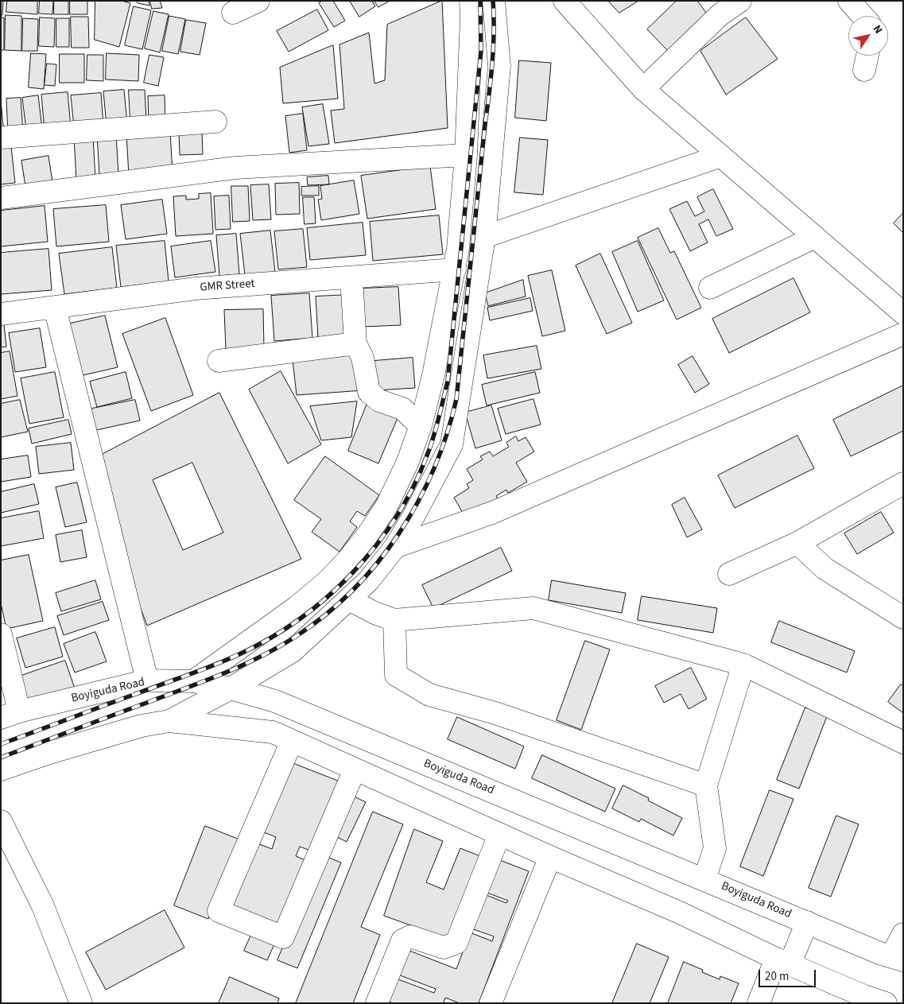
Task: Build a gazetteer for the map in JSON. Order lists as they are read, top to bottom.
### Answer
{
  "streets": {
    "street": ["GMR Street", "Boyiguda Road"]
  },
  "scale_bar": "20 m",
  "north": "top right"
}
